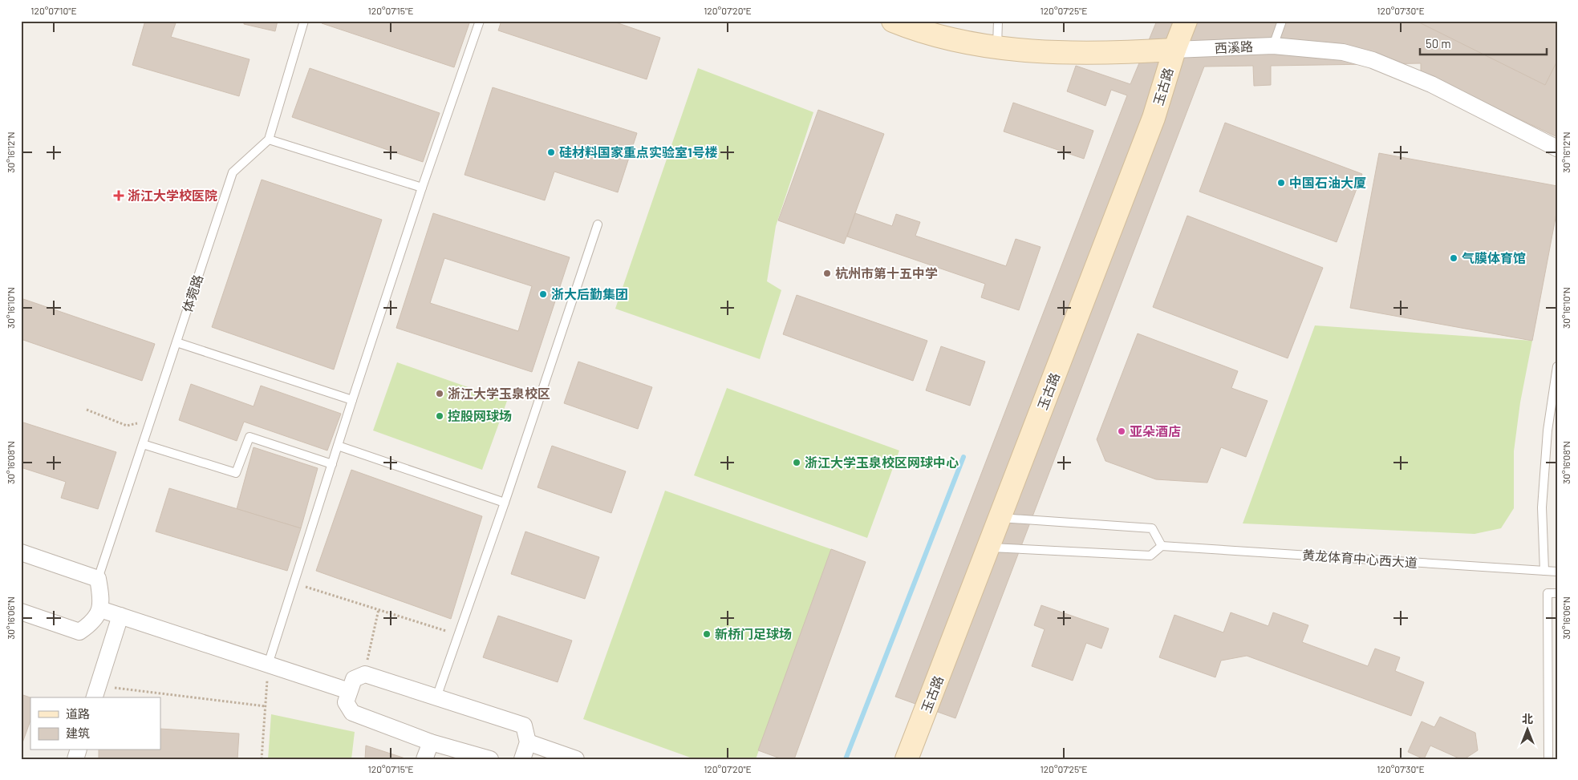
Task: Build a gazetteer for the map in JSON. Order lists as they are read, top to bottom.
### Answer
{
  "streets": {
    "main road": ["西溪路", "玉古路"],
    "lane": ["体菀路", "黄龙体育中心西大道"]
  },
  "crossings": [
    ["西溪路", "玉古路"]
  ],
  "places": {
    "other": [
      "硅材料国家重点实验室1号楼",
      "中国石油大厦",
      "气膜体育馆",
      "杭州市第十五中学",
      "浙大后勤集团",
      "浙江大学玉泉校区",
      "控股网球场",
      "亚朵酒店",
      "浙江大学玉泉校区网球中心",
      "新桥门足球场"
    ],
    "health": ["浙江大学校医院"]
  },
  "legend": ["道路", "建筑"],
  "scale_bar": "50 m",
  "north": "top",
  "coordinates": [
    "120°07'10\"E",
    "120°07'15\"E",
    "120°07'20\"E",
    "120°07'25\"E",
    "120°07'30\"E",
    "30°16'12\"N",
    "30°16'10\"N",
    "30°16'08\"N",
    "30°16'06\"N"
  ]
}
